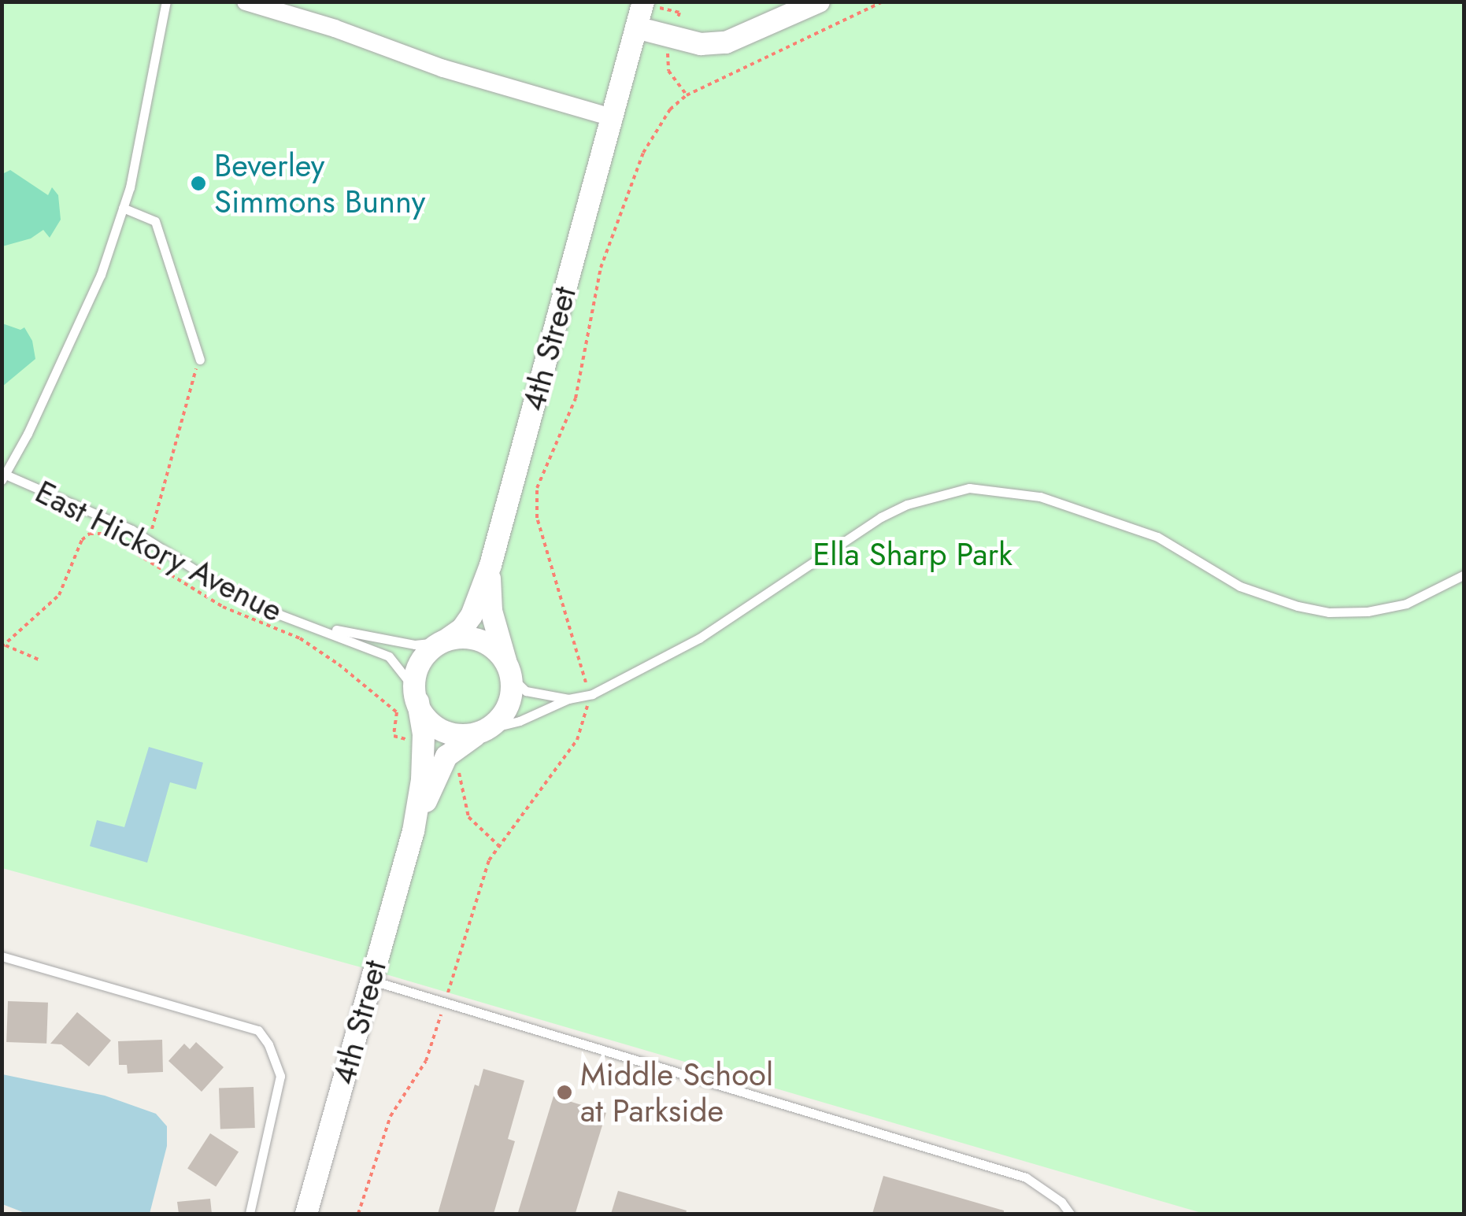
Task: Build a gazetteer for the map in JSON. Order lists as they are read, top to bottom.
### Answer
{
  "streets": {
    "street": ["4th Street"],
    "lane": ["East Hickory Avenue"]
  },
  "crossings": [
    ["4th Street", "East Hickory Avenue"]
  ],
  "parks": ["Ella Sharp Park"],
  "places": ["Beverley Simmons Bunny", "Middle School at Parkside"]
}
